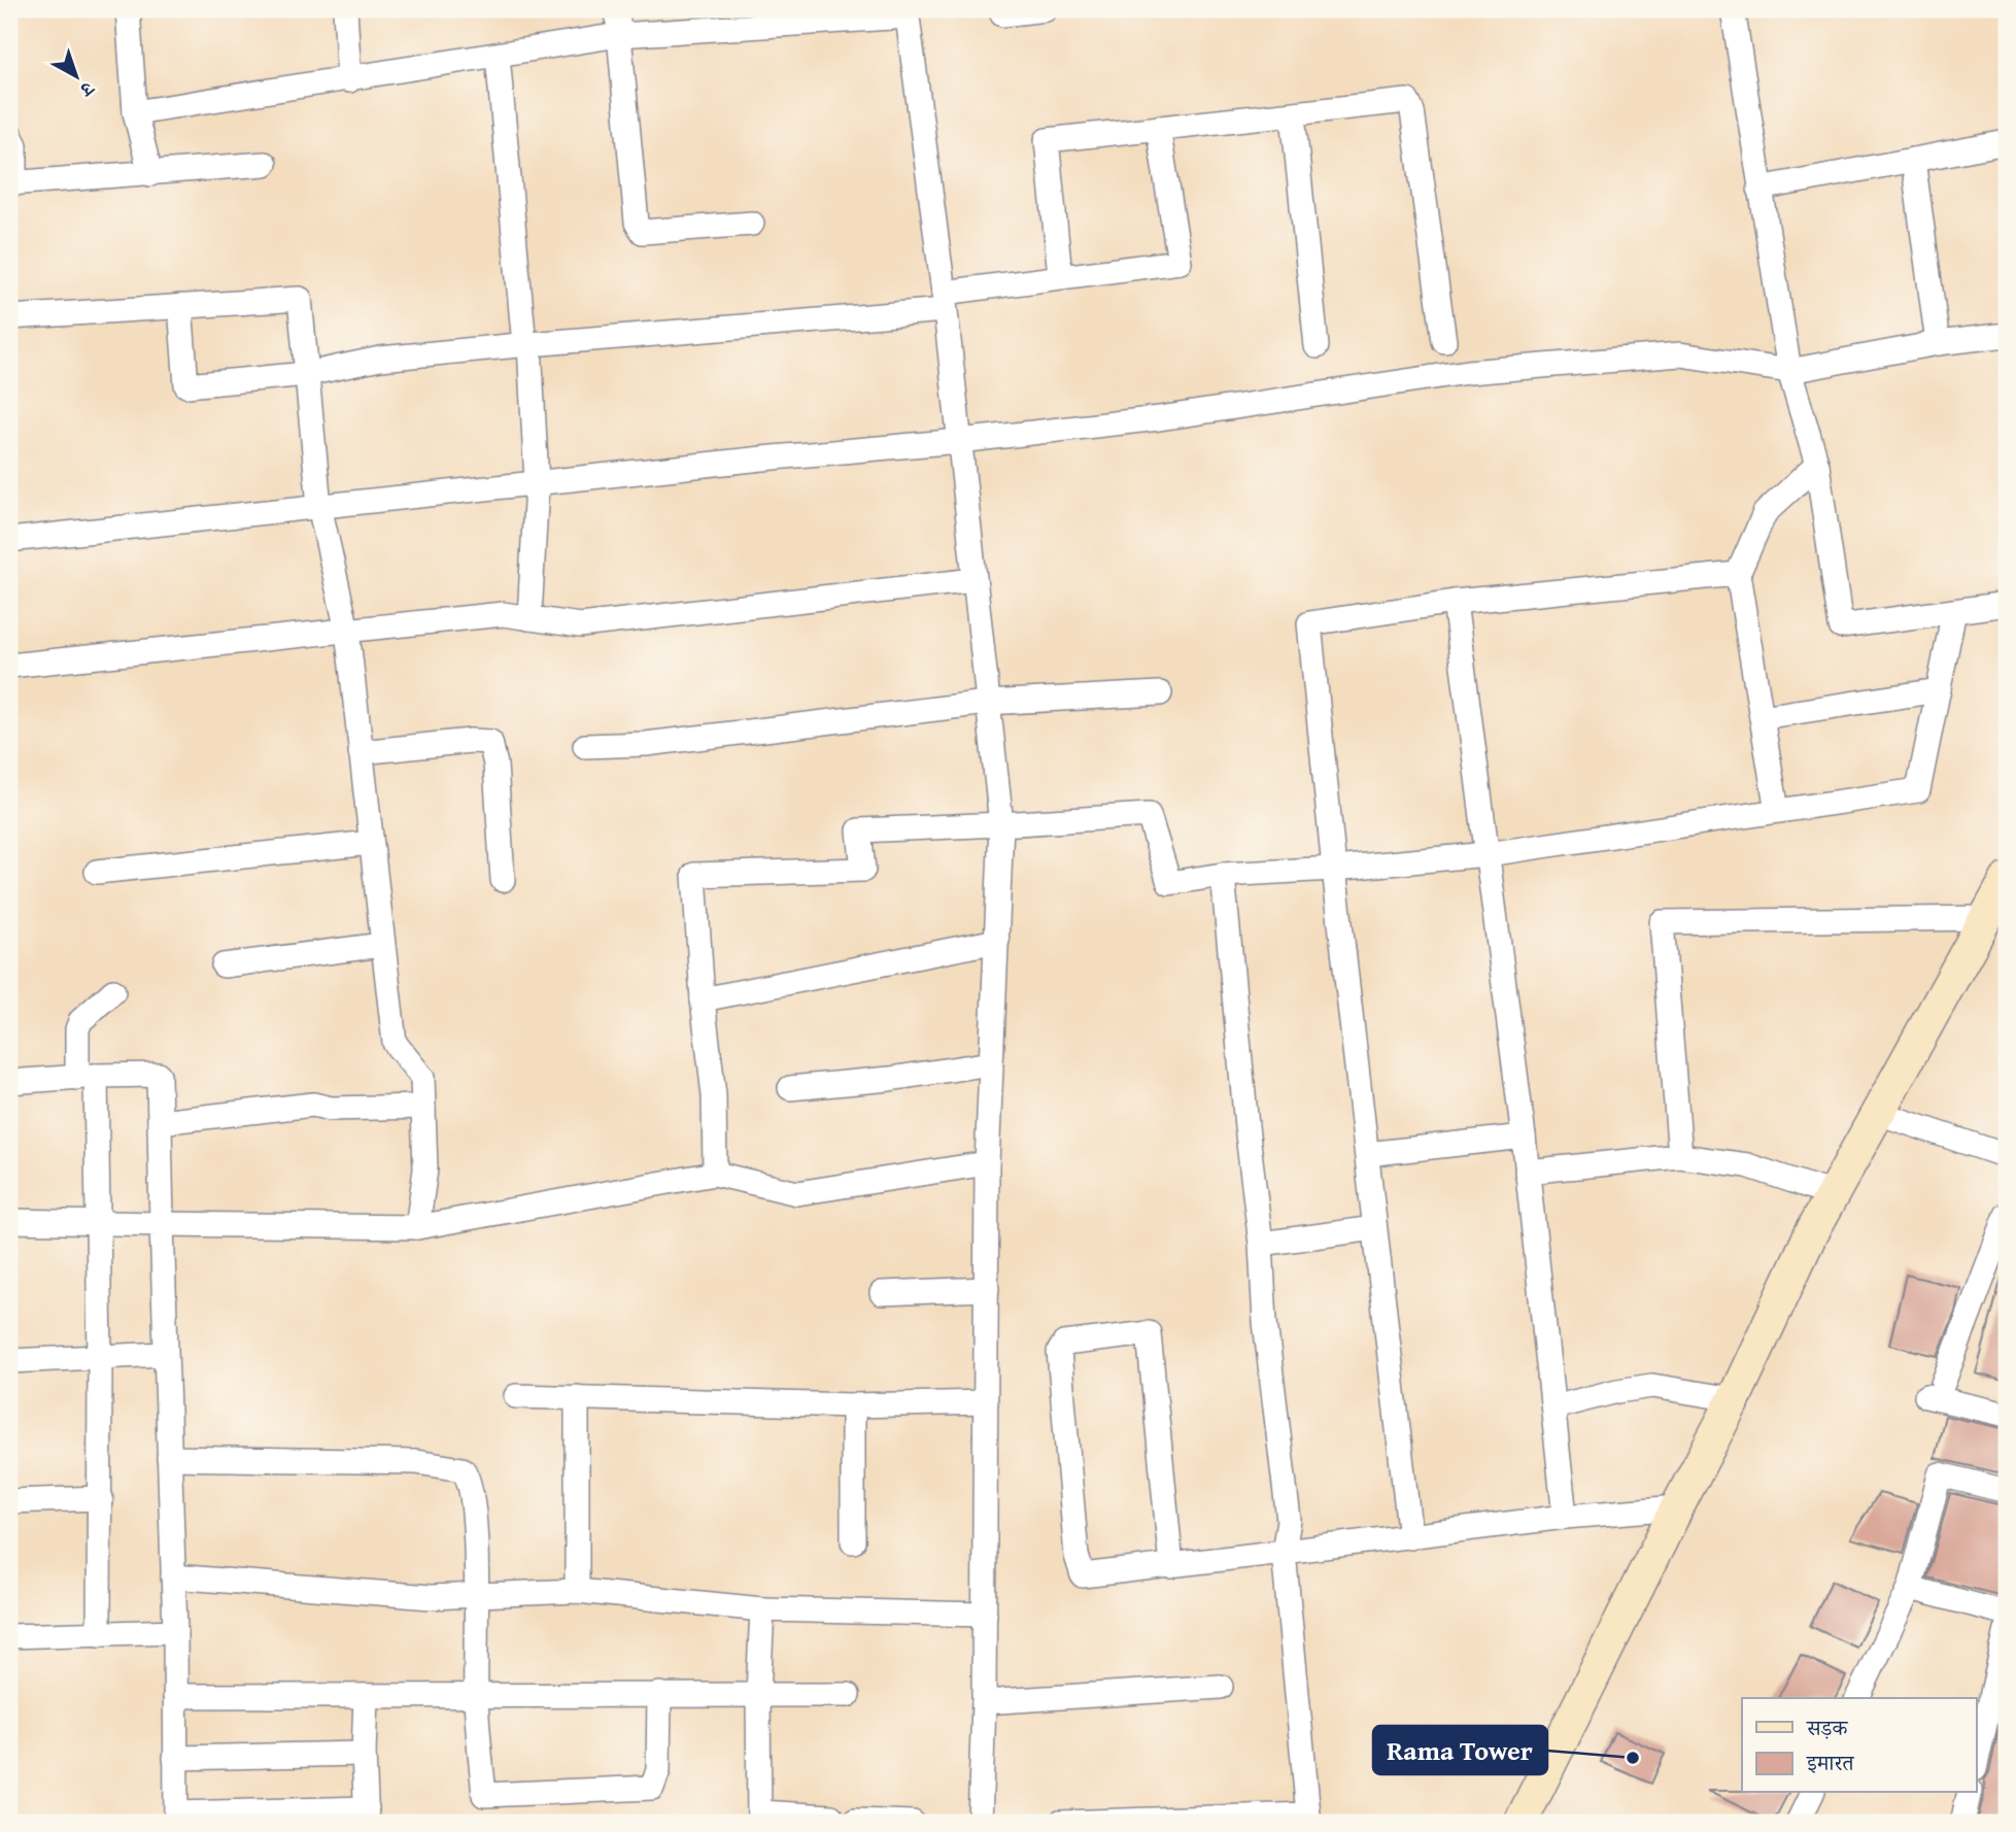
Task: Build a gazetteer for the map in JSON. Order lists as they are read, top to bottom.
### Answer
{
  "places": ["Rama Tower"],
  "legend": ["सड़क", "इमारत"],
  "north": "bottom right"
}
